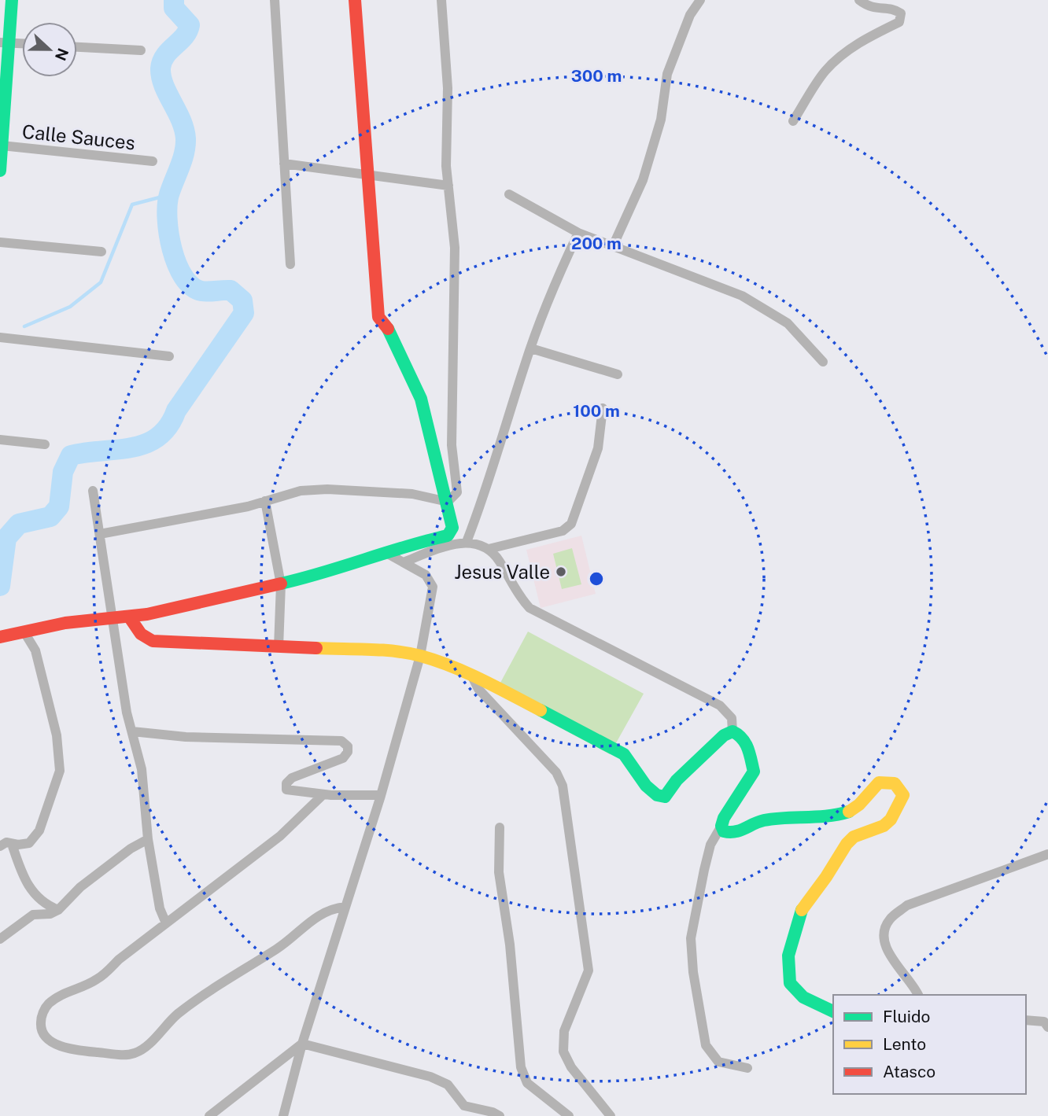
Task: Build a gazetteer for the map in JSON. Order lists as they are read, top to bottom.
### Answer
{
  "streets": {
    "street": ["Calle Sauces"]
  },
  "places": ["Jesus Valle"],
  "legend": ["Fluido", "Lento", "Atasco"],
  "north": "right",
  "rings": ["300 m", "200 m", "100 m"]
}
